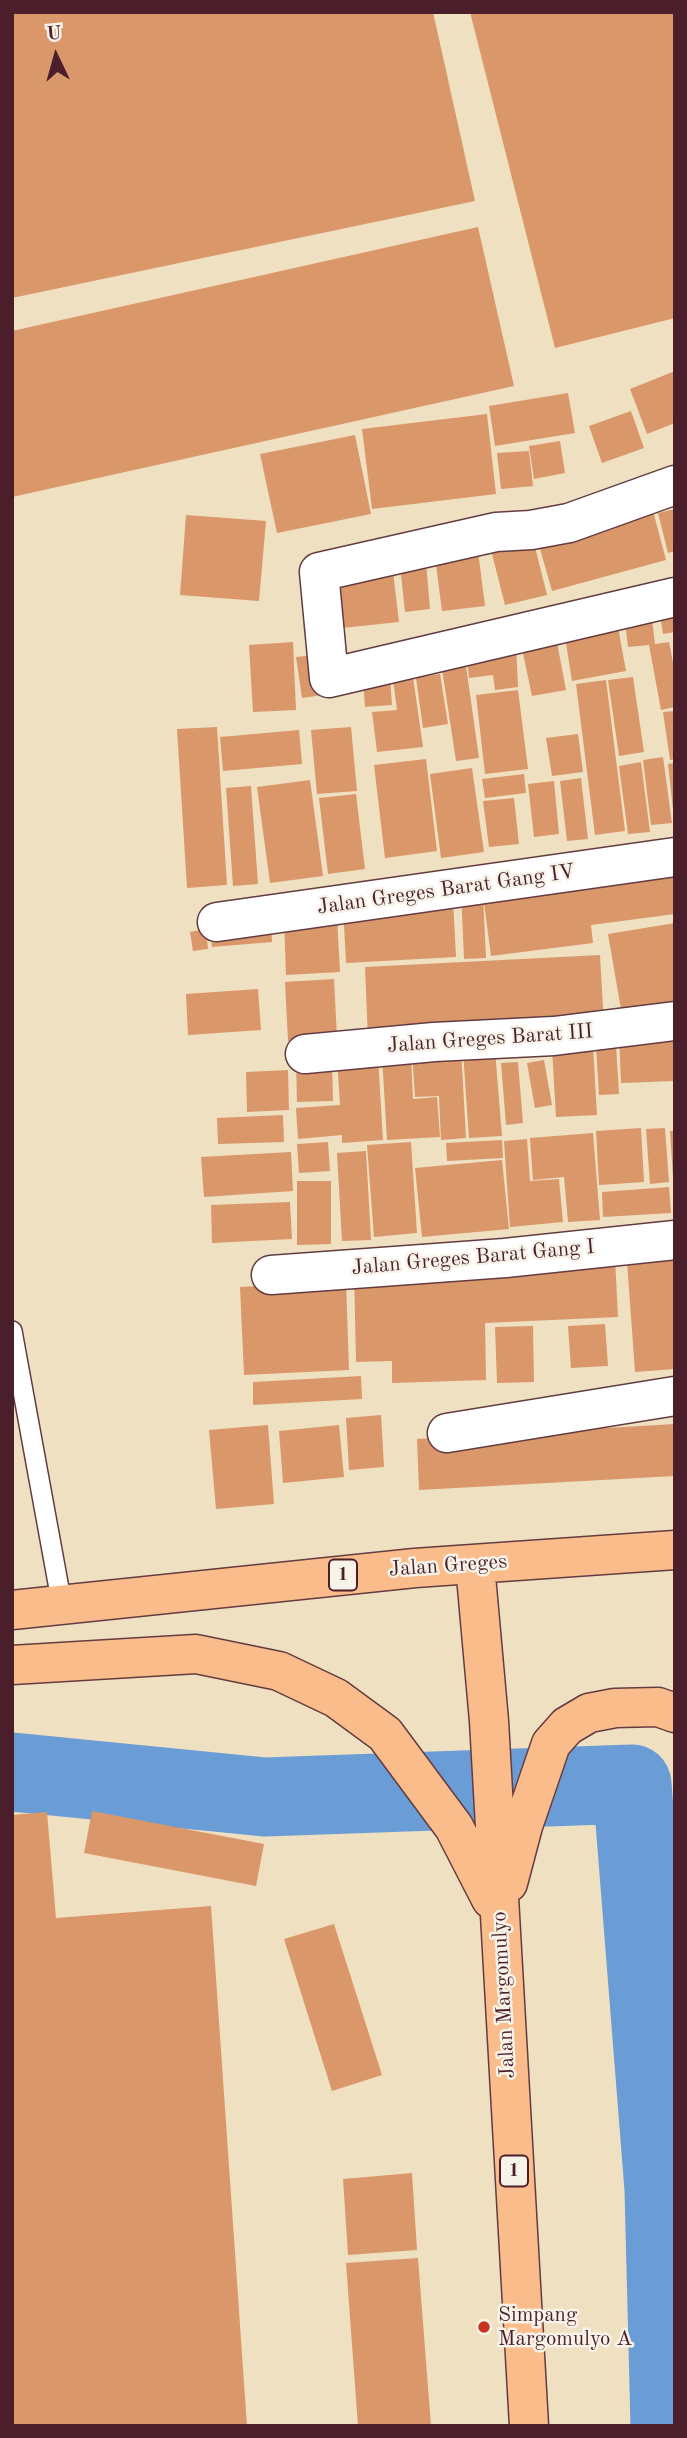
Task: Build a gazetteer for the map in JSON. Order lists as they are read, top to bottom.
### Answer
{
  "streets": {
    "highway": ["Jalan Greges", "1", "Jalan Margomulyo"],
    "street": ["Jalan Greges Barat Gang IV", "Jalan Greges Barat III", "Jalan Greges Barat Gang I"]
  },
  "crossings": [
    ["1", "Jalan Margomulyo"]
  ],
  "places": ["Simpang Margomulyo A"],
  "north": "top"
}
